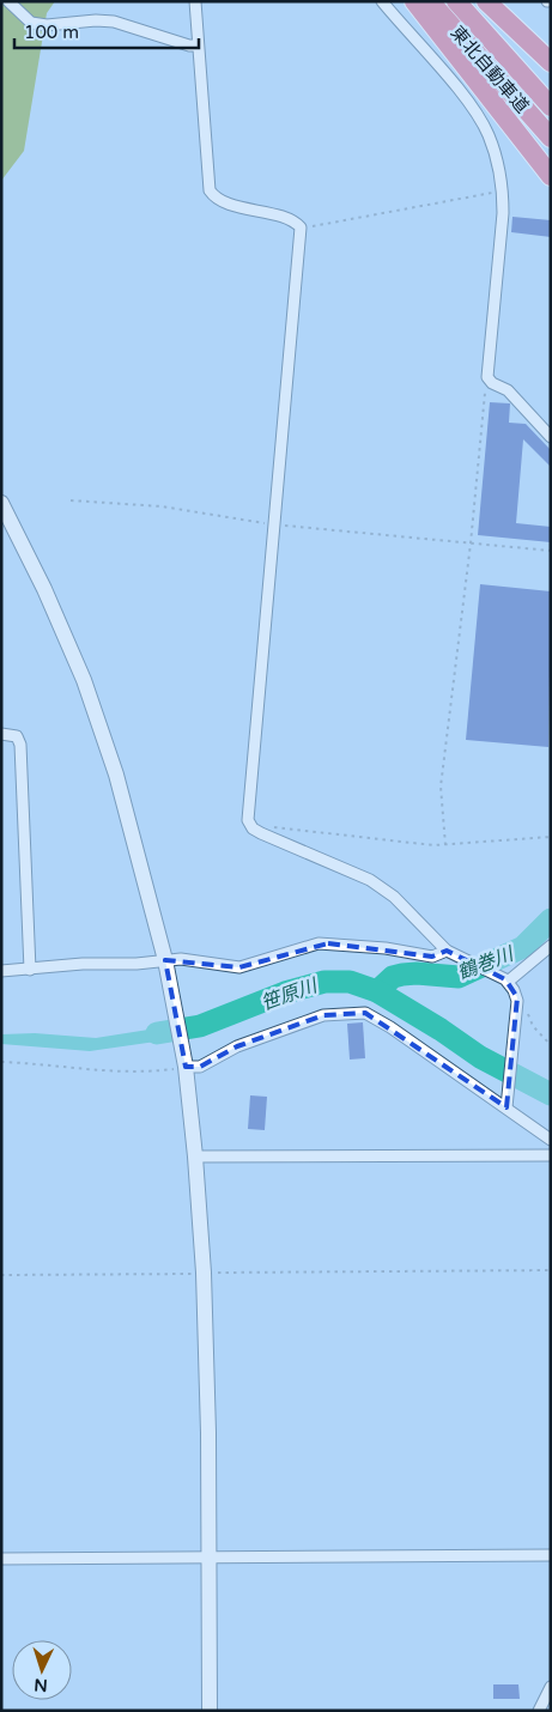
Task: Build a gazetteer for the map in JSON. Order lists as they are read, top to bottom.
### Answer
{
  "streets": {
    "highway": ["東北自動車道"]
  },
  "water": ["鶴巻川", "笹原川"],
  "scale_bar": "100 m",
  "north": "bottom"
}
